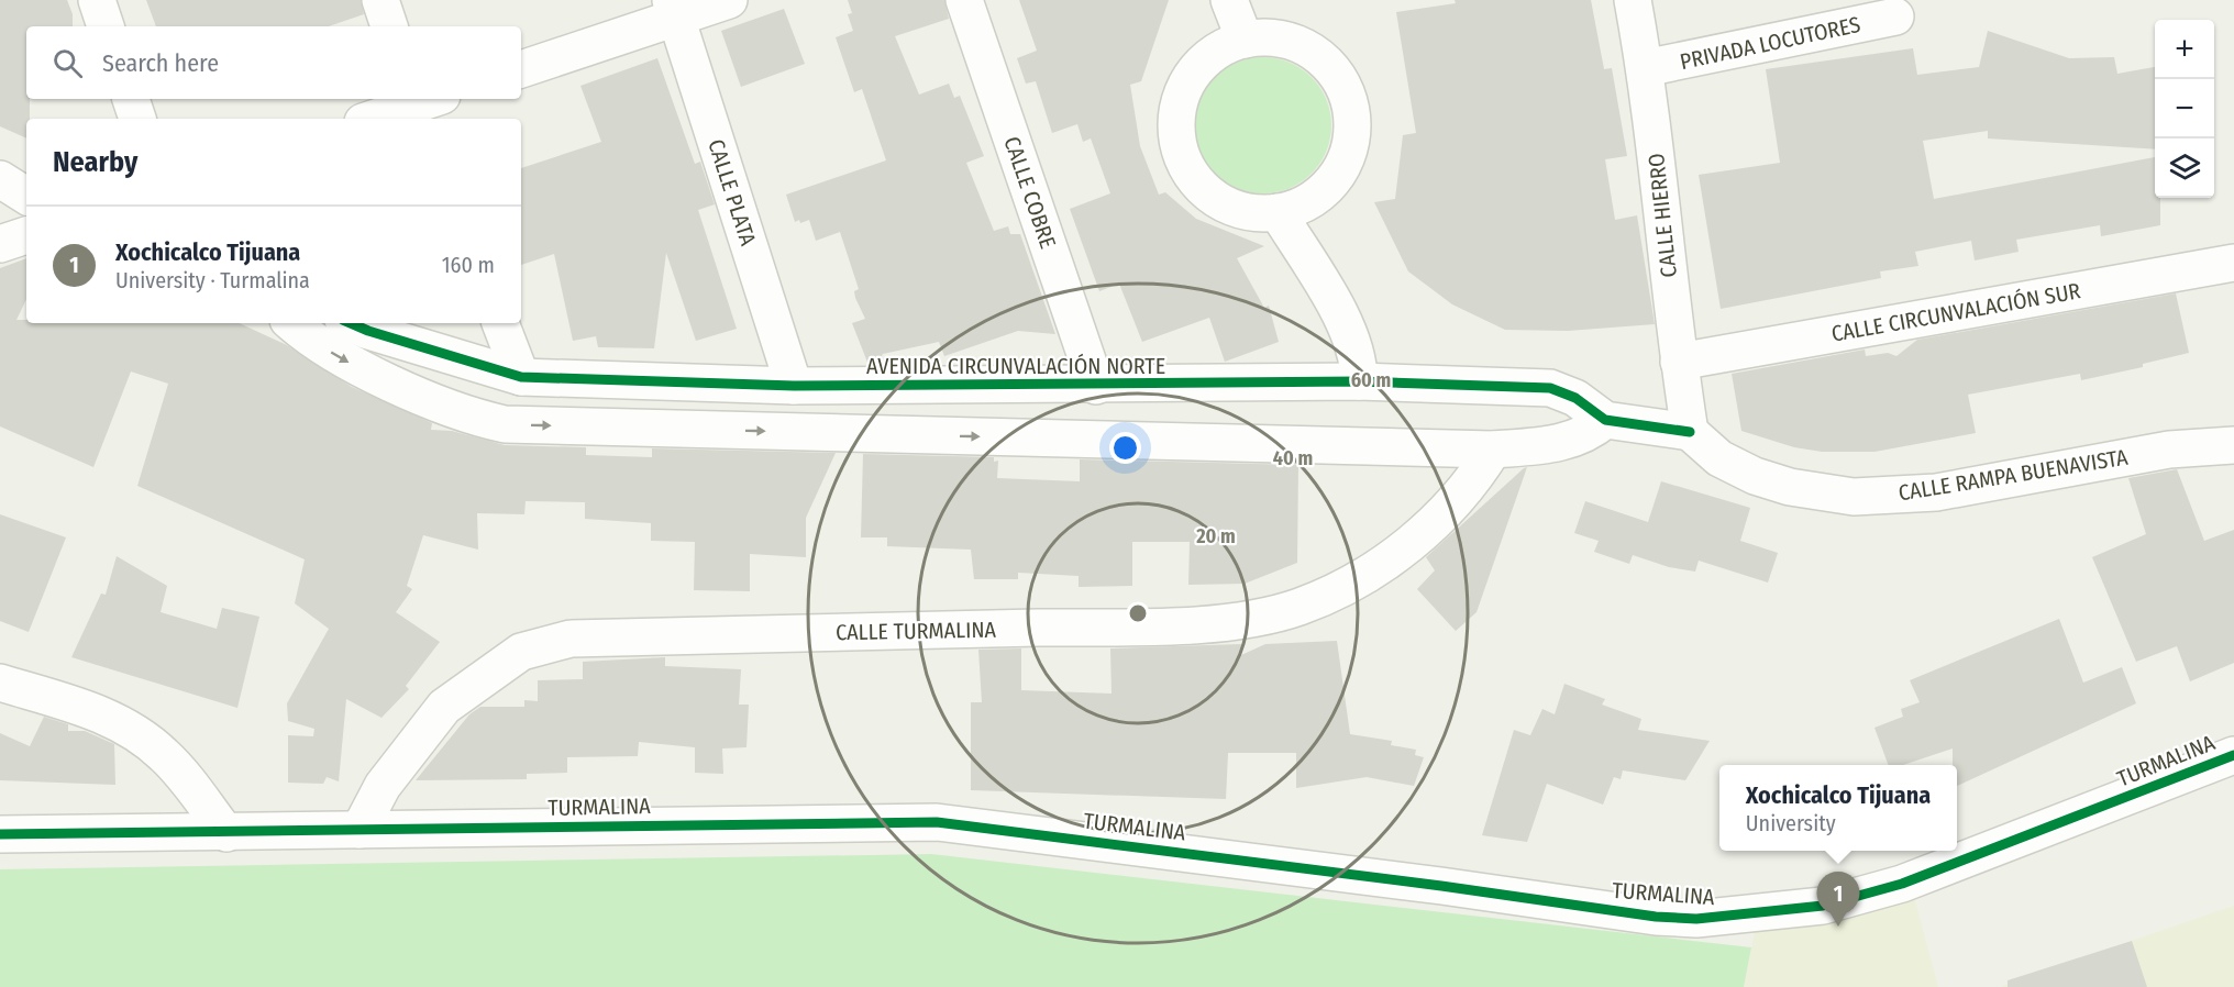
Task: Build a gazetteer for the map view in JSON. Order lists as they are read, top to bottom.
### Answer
{
  "streets": {
    "street": [
      "PRIVADA LOCUTORES",
      "CALLE PLATA",
      "CALLE COBRE",
      "CALLE HIERRO",
      "CALLE CIRCUNVALACIÓN SUR",
      "AVENIDA CIRCUNVALACIÓN NORTE",
      "CALLE RAMPA BUENAVISTA",
      "CALLE TURMALINA",
      "TURMALINA"
    ]
  },
  "crossings": [
    ["PRIVADA LOCUTORES", "CALLE HIERRO"],
    ["CALLE PLATA", "AVENIDA CIRCUNVALACIÓN NORTE"],
    ["CALLE COBRE", "AVENIDA CIRCUNVALACIÓN NORTE"],
    ["CALLE HIERRO", "CALLE CIRCUNVALACIÓN SUR"],
    ["CALLE HIERRO", "AVENIDA CIRCUNVALACIÓN NORTE"],
    ["CALLE HIERRO", "CALLE RAMPA BUENAVISTA"],
    ["AVENIDA CIRCUNVALACIÓN NORTE", "CALLE RAMPA BUENAVISTA"],
    ["CALLE TURMALINA", "TURMALINA"]
  ],
  "page": {
    "map_buttons": ["+", "−"],
    "search": "Search here",
    "heading": "Nearby",
    "list": [
      {
        "mark": "1",
        "name": "Xochicalco Tijuana",
        "note": "University · Turmalina",
        "value": "160 m"
      }
    ],
    "popup": ["Xochicalco Tijuana", "University"],
    "pins": "1"
  },
  "rings": ["60 m", "40 m", "20 m"]
}
